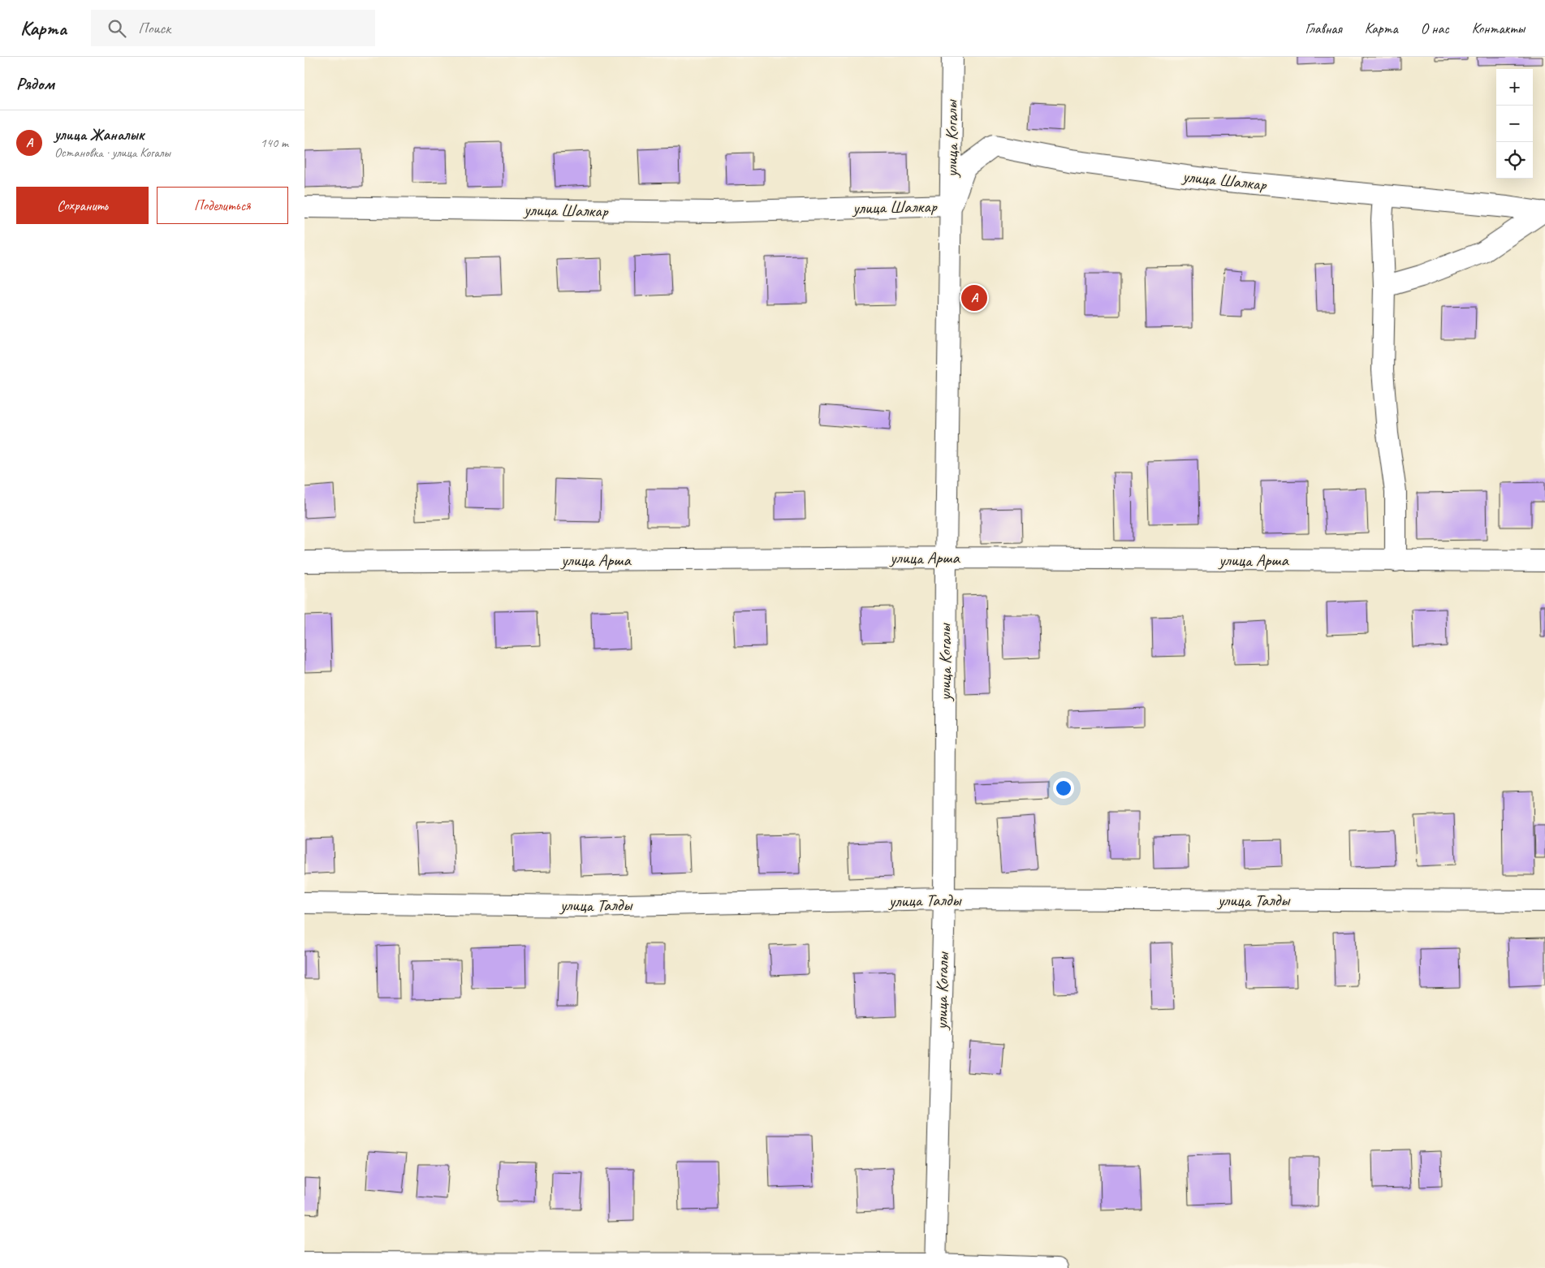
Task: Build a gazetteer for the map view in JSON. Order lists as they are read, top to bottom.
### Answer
{
  "streets": {
    "street": [
      "улица Когалы",
      "улица Шалкар",
      "улица Арша",
      "улица Талды"
    ]
  },
  "crossings": [
    ["улица Когалы", "улица Шалкар"],
    ["улица Когалы", "улица Арша"],
    ["улица Когалы", "улица Талды"]
  ],
  "page": {
    "header": "Карта",
    "search": "Поиск",
    "nav": [
      "Главная",
      "Карта",
      "О нас",
      "Контакты"
    ],
    "heading": "Рядом",
    "map_buttons": ["+", "−"],
    "list": [
      {
        "mark": "A",
        "name": "улица Жаналык",
        "note": "Остановка · улица Когалы",
        "value": "140 m"
      }
    ],
    "buttons": ["Сохранить", "Поделиться"],
    "pins": "A"
  }
}
